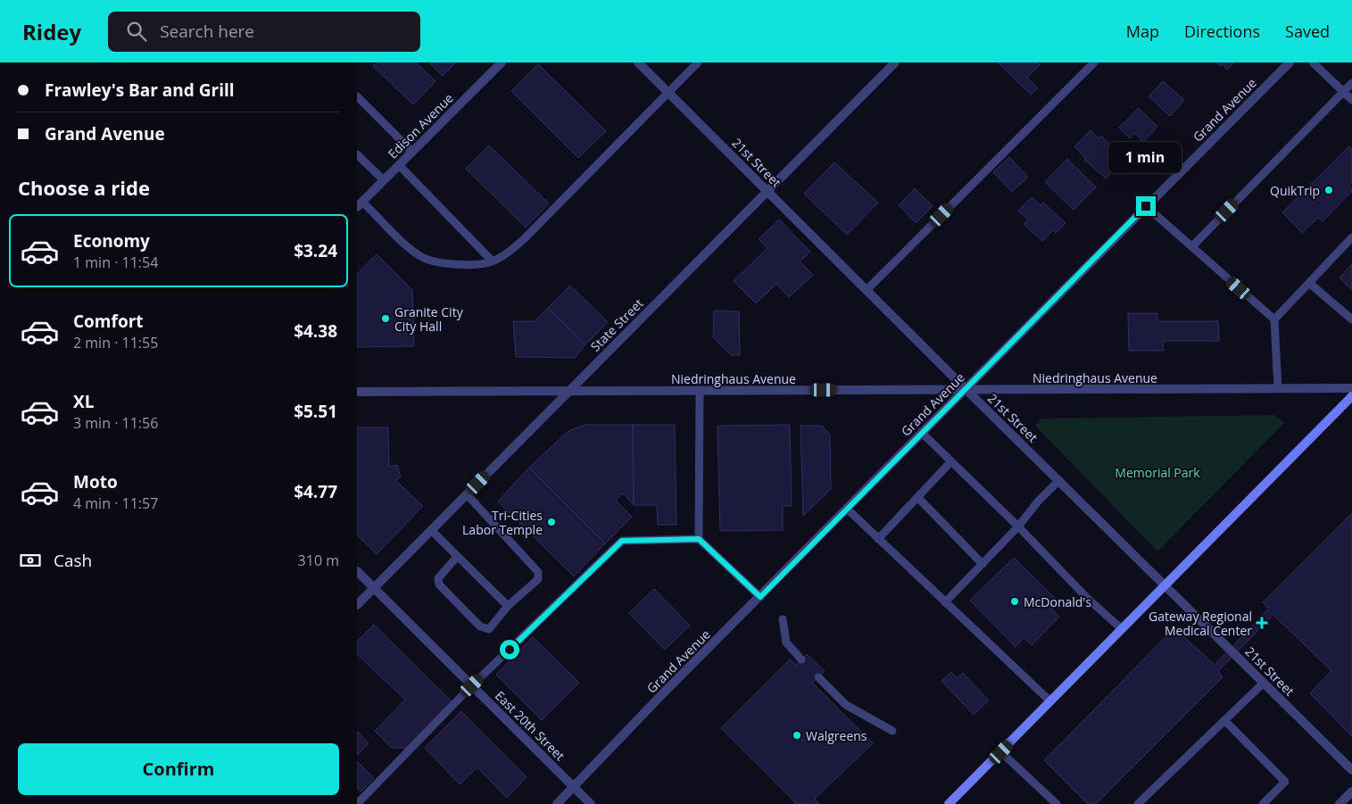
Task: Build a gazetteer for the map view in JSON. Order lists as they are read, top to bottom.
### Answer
{
  "streets": {
    "street": [
      "Grand Avenue",
      "Edison Avenue",
      "21st Street",
      "State Street",
      "Niedringhaus Avenue",
      "East 20th Street"
    ]
  },
  "crossings": [
    ["Grand Avenue", "21st Street"],
    ["Grand Avenue", "Niedringhaus Avenue"],
    ["Grand Avenue", "East 20th Street"],
    ["21st Street", "State Street"],
    ["21st Street", "Niedringhaus Avenue"],
    ["State Street", "Niedringhaus Avenue"],
    ["State Street", "East 20th Street"]
  ],
  "parks": ["Memorial Park"],
  "places": {
    "other": [
      "QuikTrip",
      "Granite City City Hall",
      "Tri-Cities Labor Temple",
      "McDonald's",
      "Walgreens"
    ],
    "health": ["Gateway Regional Medical Center"]
  },
  "page": {
    "header": "Ridey",
    "search": "Search here",
    "nav": ["Map", "Directions", "Saved"],
    "banner": ["Frawley's Bar and Grill", "Grand Avenue"],
    "bubble": "1 min",
    "heading": "Choose a ride",
    "list": [
      {
        "name": "Economy",
        "note": "1 min · 11:54",
        "value": "$3.24"
      },
      {
        "name": "Comfort",
        "note": "2 min · 11:55",
        "value": "$4.38"
      },
      {
        "name": "XL",
        "note": "3 min · 11:56",
        "value": "$5.51"
      },
      {
        "name": "Moto",
        "note": "4 min · 11:57",
        "value": "$4.77"
      }
    ],
    "pay": ["Cash", "310 m"],
    "buttons": "Confirm"
  }
}
